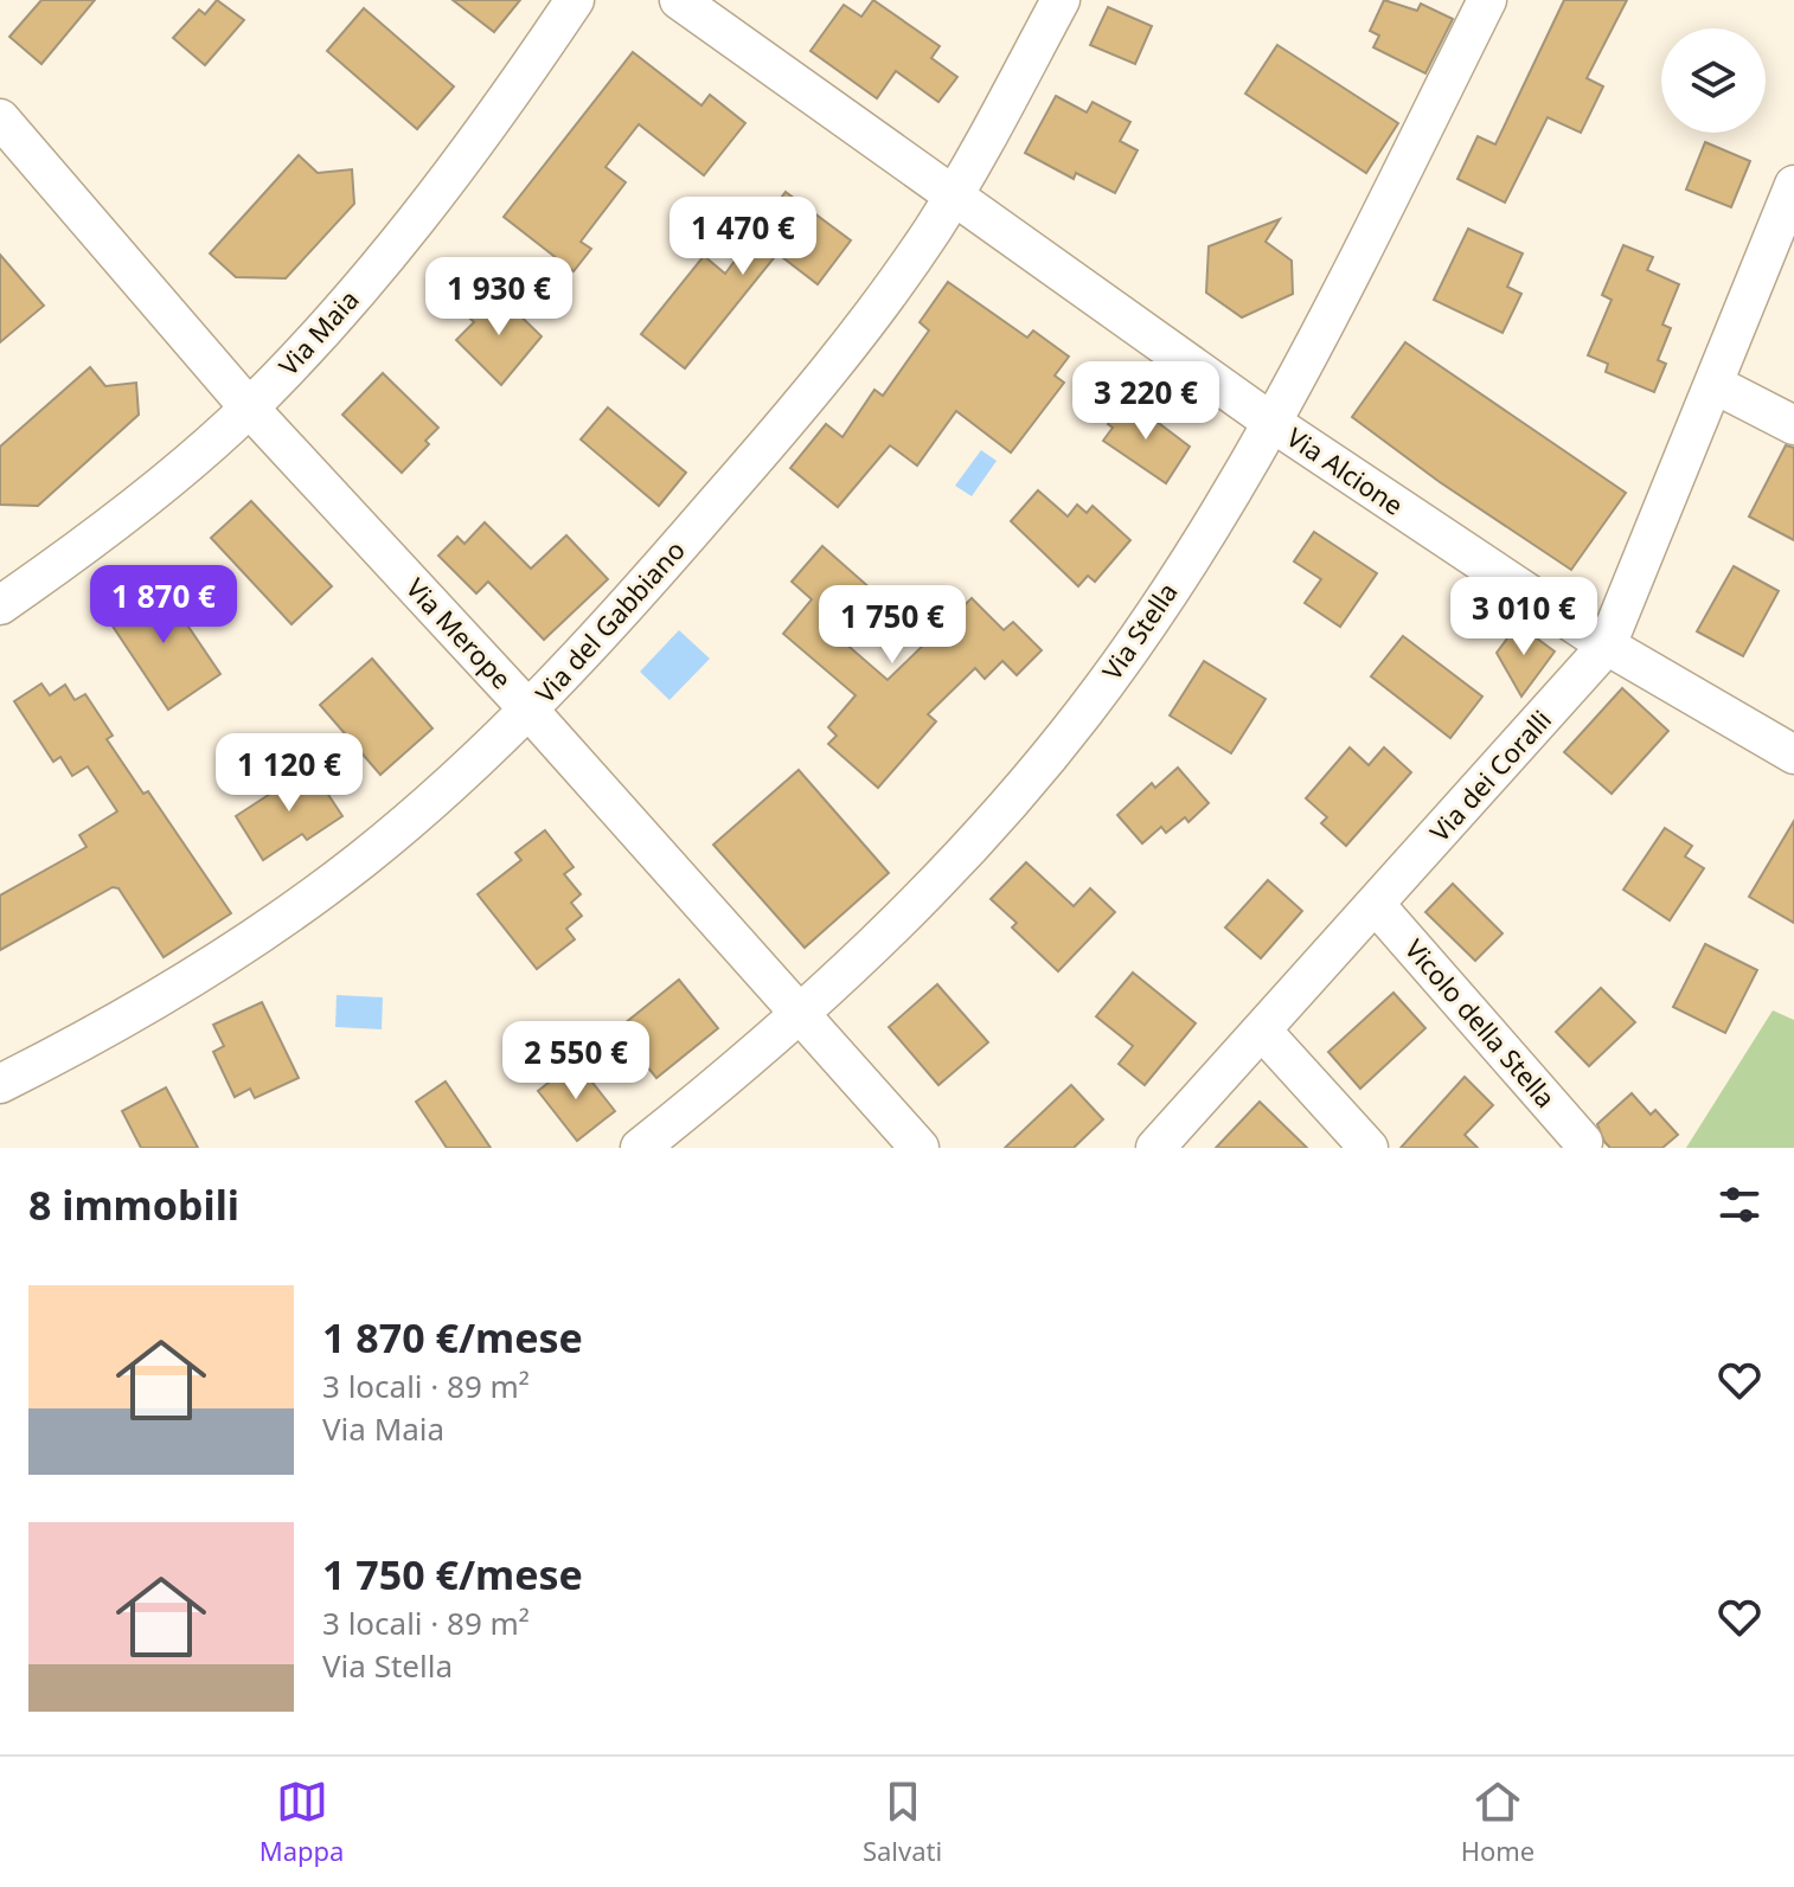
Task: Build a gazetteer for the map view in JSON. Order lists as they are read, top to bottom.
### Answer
{
  "streets": {
    "street": [
      "Via Maia",
      "Via Alcione",
      "Via del Gabbiano",
      "Via Stella",
      "Via Merope",
      "Via dei Coralli",
      "Vicolo della Stella"
    ]
  },
  "crossings": [
    ["Via Maia", "Via Merope"],
    ["Via Alcione", "Via del Gabbiano"],
    ["Via Alcione", "Via Stella"],
    ["Via Alcione", "Via dei Coralli"],
    ["Via del Gabbiano", "Via Merope"],
    ["Via Stella", "Via Merope"],
    ["Via dei Coralli", "Vicolo della Stella"]
  ],
  "page": {
    "price": [
      "1 470 €",
      "1 930 €",
      "3 220 €",
      "1 870 €",
      "3 010 €",
      "1 750 €",
      "1 120 €",
      "2 550 €"
    ],
    "heading": "8 immobili",
    "list": [
      {
        "name": "1 870 €/mese",
        "note": "3 locali · 89 m² · Via Maia"
      },
      {
        "name": "1 750 €/mese",
        "note": "3 locali · 89 m² · Via Stella"
      }
    ],
    "tabs": ["Mappa", "Salvati", "Home"]
  }
}
